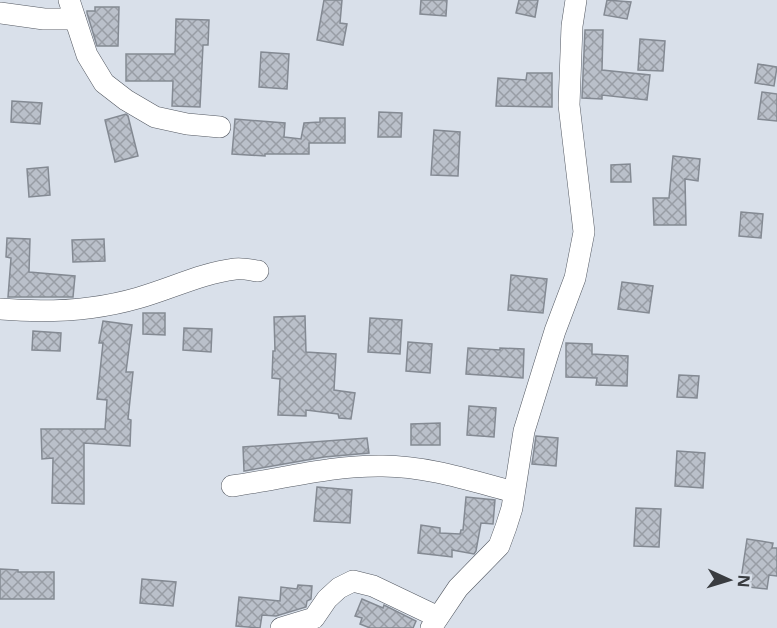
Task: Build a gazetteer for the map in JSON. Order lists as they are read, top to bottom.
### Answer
{
  "north": "right"
}
